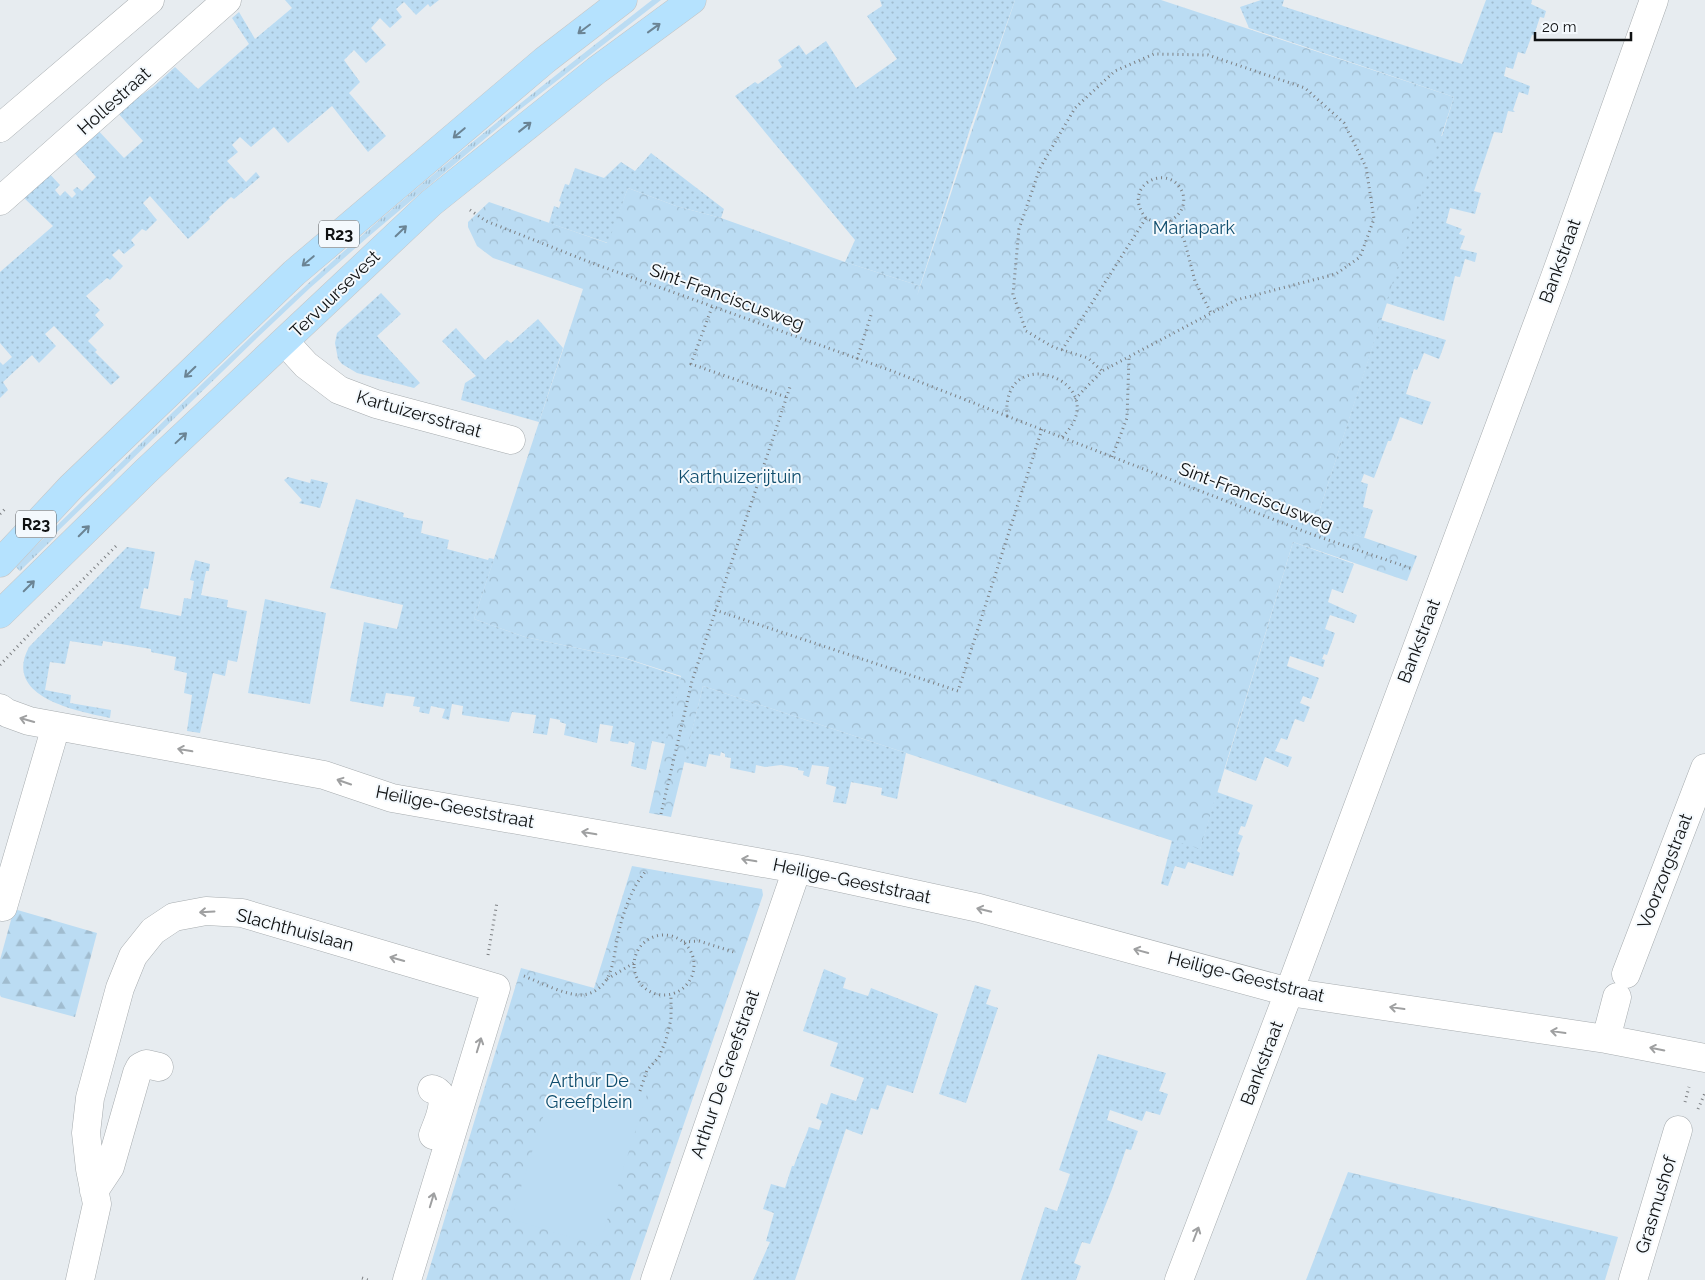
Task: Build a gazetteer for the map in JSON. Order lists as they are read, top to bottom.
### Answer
{
  "streets": {
    "main road": ["R23", "Tervuursevest"],
    "street": [
      "Hollestraat",
      "Bankstraat",
      "Kartuizersstraat",
      "Heilige-Geeststraat",
      "Voorzorgstraat",
      "Slachthuislaan",
      "Arthur De Greefstraat",
      "Grasmushof"
    ],
    "path": ["Sint-Franciscusweg"]
  },
  "crossings": [
    ["Bankstraat", "Sint-Franciscusweg"],
    ["Bankstraat", "Heilige-Geeststraat"],
    ["Tervuursevest", "Sint-Franciscusweg"],
    ["Tervuursevest", "Kartuizersstraat"],
    ["Heilige-Geeststraat", "Voorzorgstraat"],
    ["Heilige-Geeststraat", "Arthur De Greefstraat"]
  ],
  "one_way": ["Heilige-Geeststraat"],
  "parks": ["Mariapark", "Karthuizerijtuin", "Arthur De Greefplein"],
  "scale_bar": "20 m"
}
